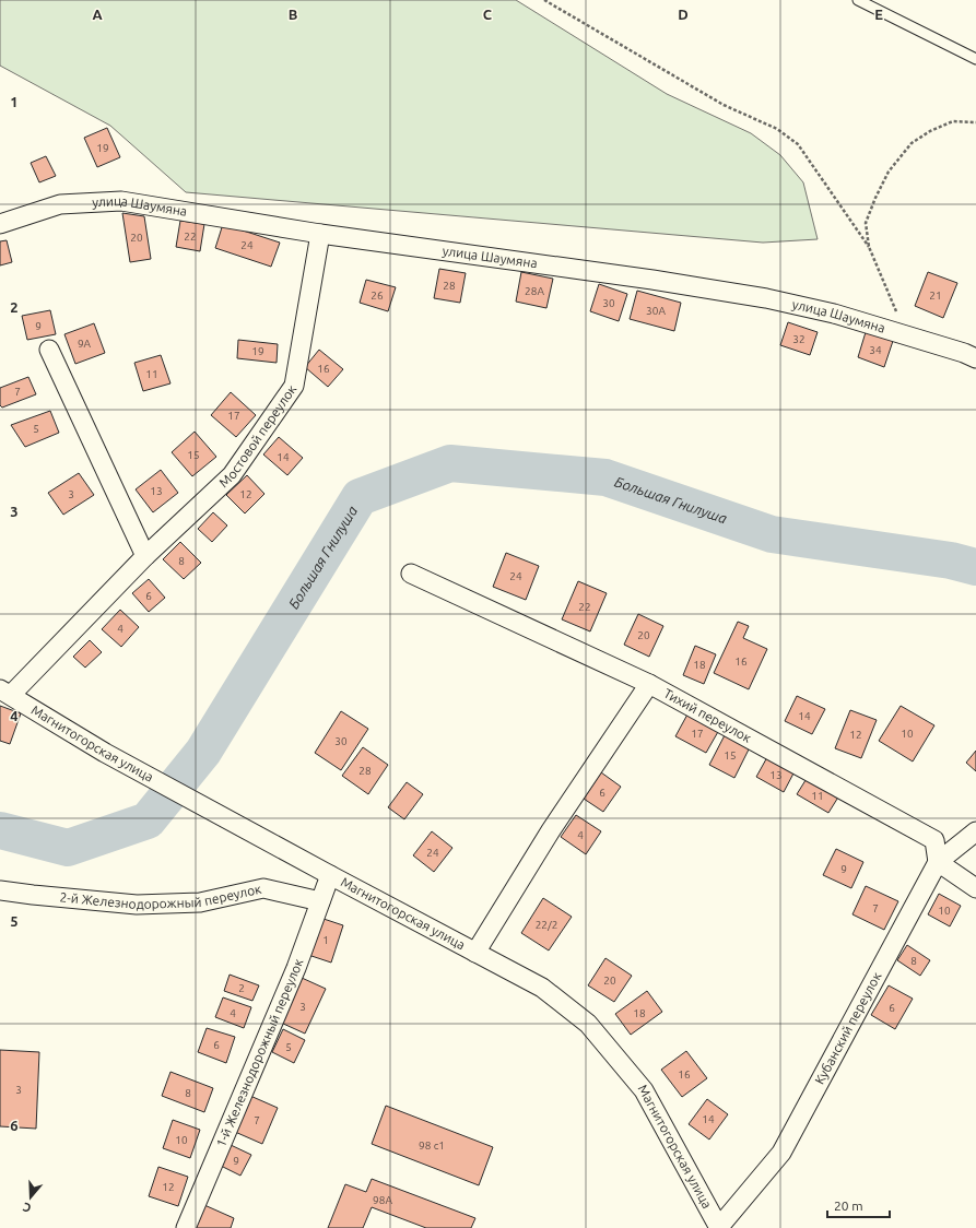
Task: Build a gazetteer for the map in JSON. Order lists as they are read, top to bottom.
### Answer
{
  "streets": {
    "street": [
      "улица Шаумяна",
      "Мостовой переулок",
      "Тихий переулок",
      "Магнитогорская улица",
      "2-й Железнодорожный переулок",
      "Кубанский переулок",
      "1-й Железнодорожный переулок"
    ]
  },
  "crossings": [
    ["улица Шаумяна", "Мостовой переулок"],
    ["Мостовой переулок", "Магнитогорская улица"],
    ["Тихий переулок", "Кубанский переулок"],
    ["Магнитогорская улица", "Кубанский переулок"],
    ["Магнитогорская улица", "1-й Железнодорожный переулок"],
    ["2-й Железнодорожный переулок", "1-й Железнодорожный переулок"]
  ],
  "water": ["Большая Гнилуша"],
  "house_numbers": [
    "19",
    "22",
    "20",
    "24",
    "28",
    "28А",
    "26",
    "21",
    "30",
    "30А",
    "9",
    "32",
    "9А",
    "34",
    "19",
    "16",
    "11",
    "7",
    "17",
    "5",
    "15",
    "14",
    "13",
    "3",
    "12",
    "8",
    "24",
    "6",
    "22",
    "4",
    "20",
    "16",
    "18",
    "14",
    "17",
    "10",
    "12",
    "30",
    "15",
    "28",
    "13",
    "6",
    "11",
    "4",
    "24",
    "9",
    "7",
    "10",
    "22/2",
    "1",
    "8",
    "20",
    "2",
    "3",
    "6",
    "4",
    "18",
    "6",
    "5",
    "16",
    "3",
    "8",
    "14",
    "7",
    "10",
    "98 с1",
    "9",
    "12",
    "98А"
  ],
  "scale_bar": "20 m",
  "north": "bottom",
  "grid": {
    "columns": [
      "A",
      "B",
      "C",
      "D",
      "E"
    ],
    "rows": [
      "1",
      "2",
      "3",
      "4",
      "5",
      "6"
    ]
  }
}
